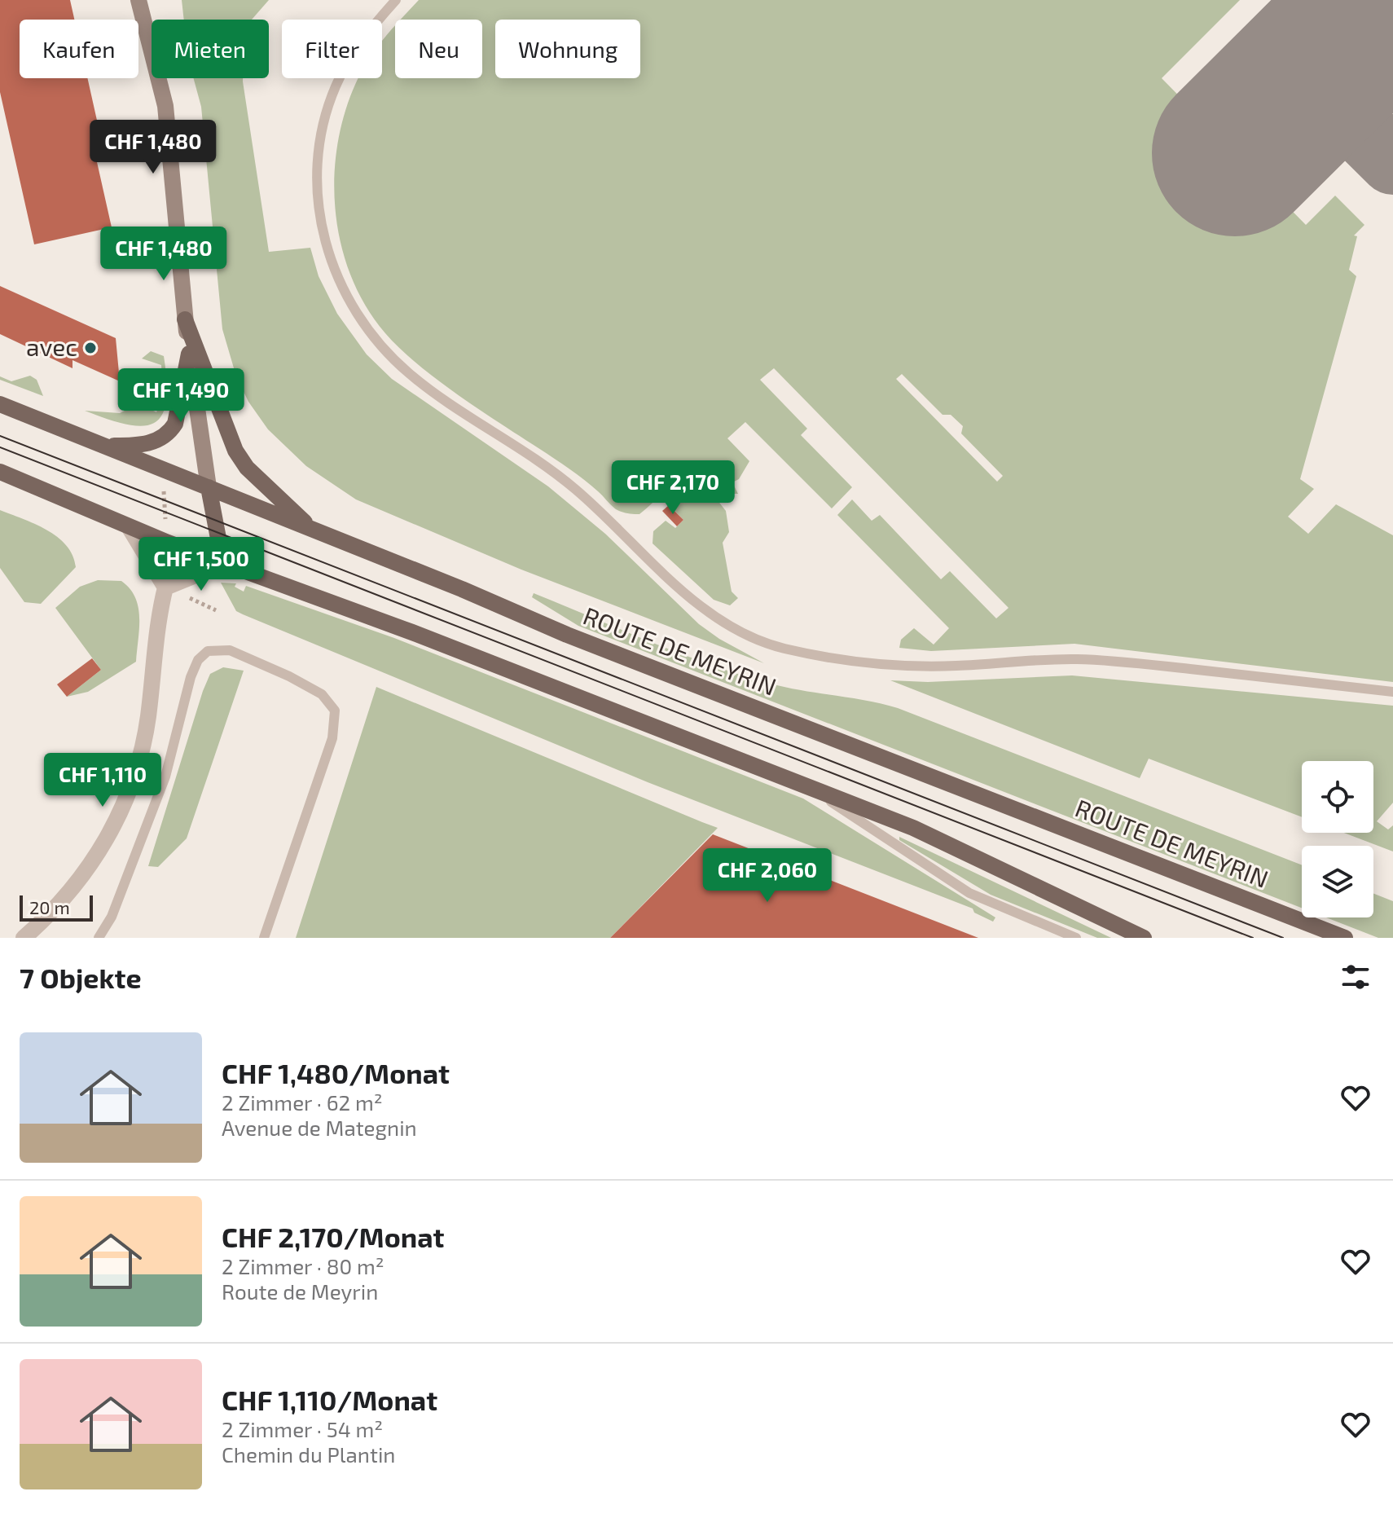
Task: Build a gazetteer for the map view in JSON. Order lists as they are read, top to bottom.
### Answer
{
  "streets": {
    "main road": ["ROUTE DE MEYRIN"]
  },
  "places": ["avec"],
  "scale_bar": "20 m",
  "page": {
    "chip": [
      "Kaufen",
      "Mieten",
      "Filter",
      "Neu",
      "Wohnung"
    ],
    "price": [
      "CHF 1,480",
      "CHF 1,480",
      "CHF 1,490",
      "CHF 2,170",
      "CHF 1,500",
      "CHF 1,110",
      "CHF 2,060"
    ],
    "scale": "20 m",
    "heading": "7 Objekte",
    "list": [
      {
        "name": "CHF 1,480/Monat",
        "note": "2 Zimmer · 62 m² · Avenue de Mategnin"
      },
      {
        "name": "CHF 2,170/Monat",
        "note": "2 Zimmer · 80 m² · Route de Meyrin"
      },
      {
        "name": "CHF 1,110/Monat",
        "note": "2 Zimmer · 54 m² · Chemin du Plantin"
      }
    ]
  }
}
